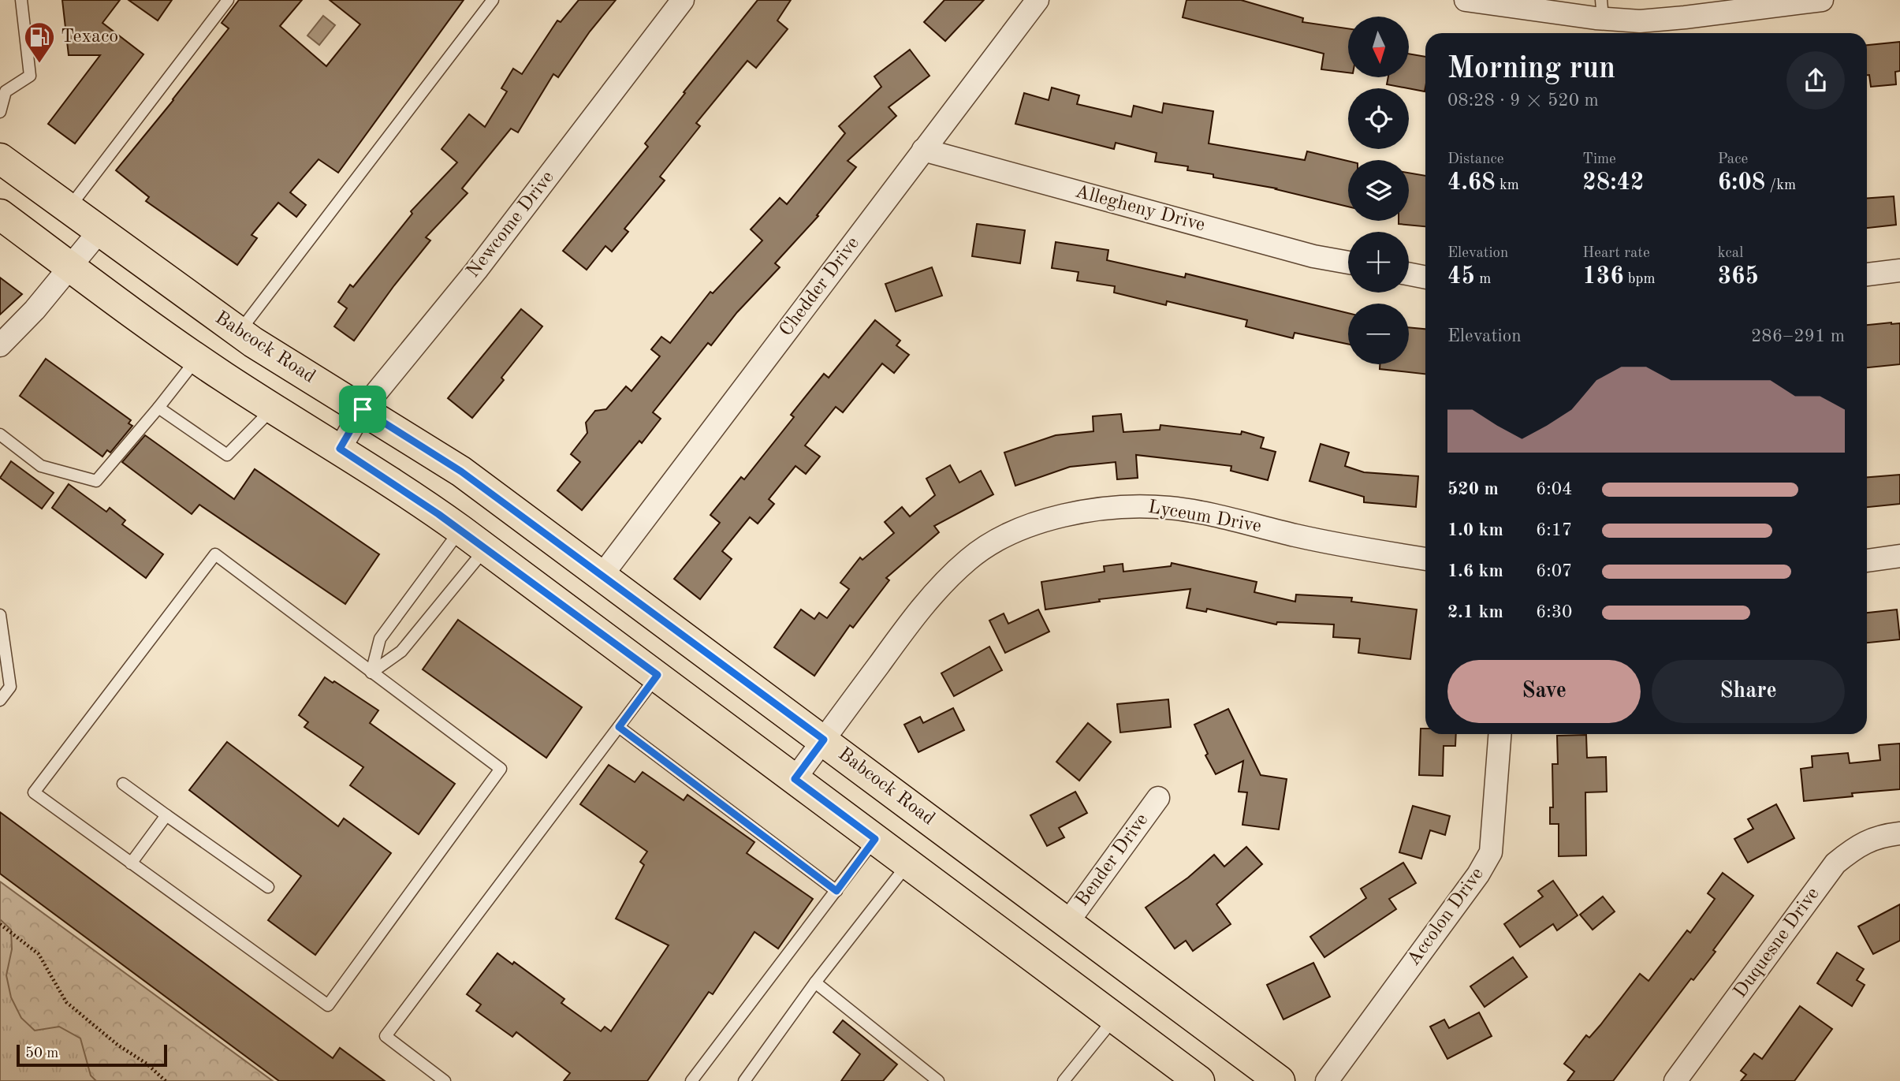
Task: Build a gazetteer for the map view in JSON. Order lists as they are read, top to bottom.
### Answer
{
  "streets": {
    "main road": ["Babcock Road"],
    "street": [
      "Allegheny Drive",
      "Newcome Drive",
      "Chedder Drive",
      "Lyceum Drive",
      "Bender Drive",
      "Accolon Drive",
      "Duquesne Drive"
    ]
  },
  "crossings": [
    ["Allegheny Drive", "Chedder Drive"],
    ["Newcome Drive", "Babcock Road"],
    ["Chedder Drive", "Babcock Road"],
    ["Babcock Road", "Lyceum Drive"],
    ["Babcock Road", "Bender Drive"]
  ],
  "places": {
    "fuel station": ["Texaco"]
  },
  "scale_bar": "50 m",
  "north": "bottom",
  "page": {
    "map_buttons": ["+", "−"],
    "heading": ["Morning run", "08:28 · 9 × 520 m"],
    "stats": [
      ["Distance", "4.68 km"],
      ["Time", "28:42"],
      ["Pace", "6:08 /km"],
      ["Elevation", "45 m"],
      ["Heart rate", "136 bpm"],
      ["kcal", "365"]
    ],
    "chart": ["Elevation", "286–291 m"],
    "list": [
      {
        "name": "520 m",
        "note": "6:04"
      },
      {
        "name": "1.0 km",
        "note": "6:17"
      },
      {
        "name": "1.6 km",
        "note": "6:07"
      },
      {
        "name": "2.1 km",
        "note": "6:30"
      }
    ],
    "buttons": ["Save", "Share"],
    "scale": "50 m"
  }
}
